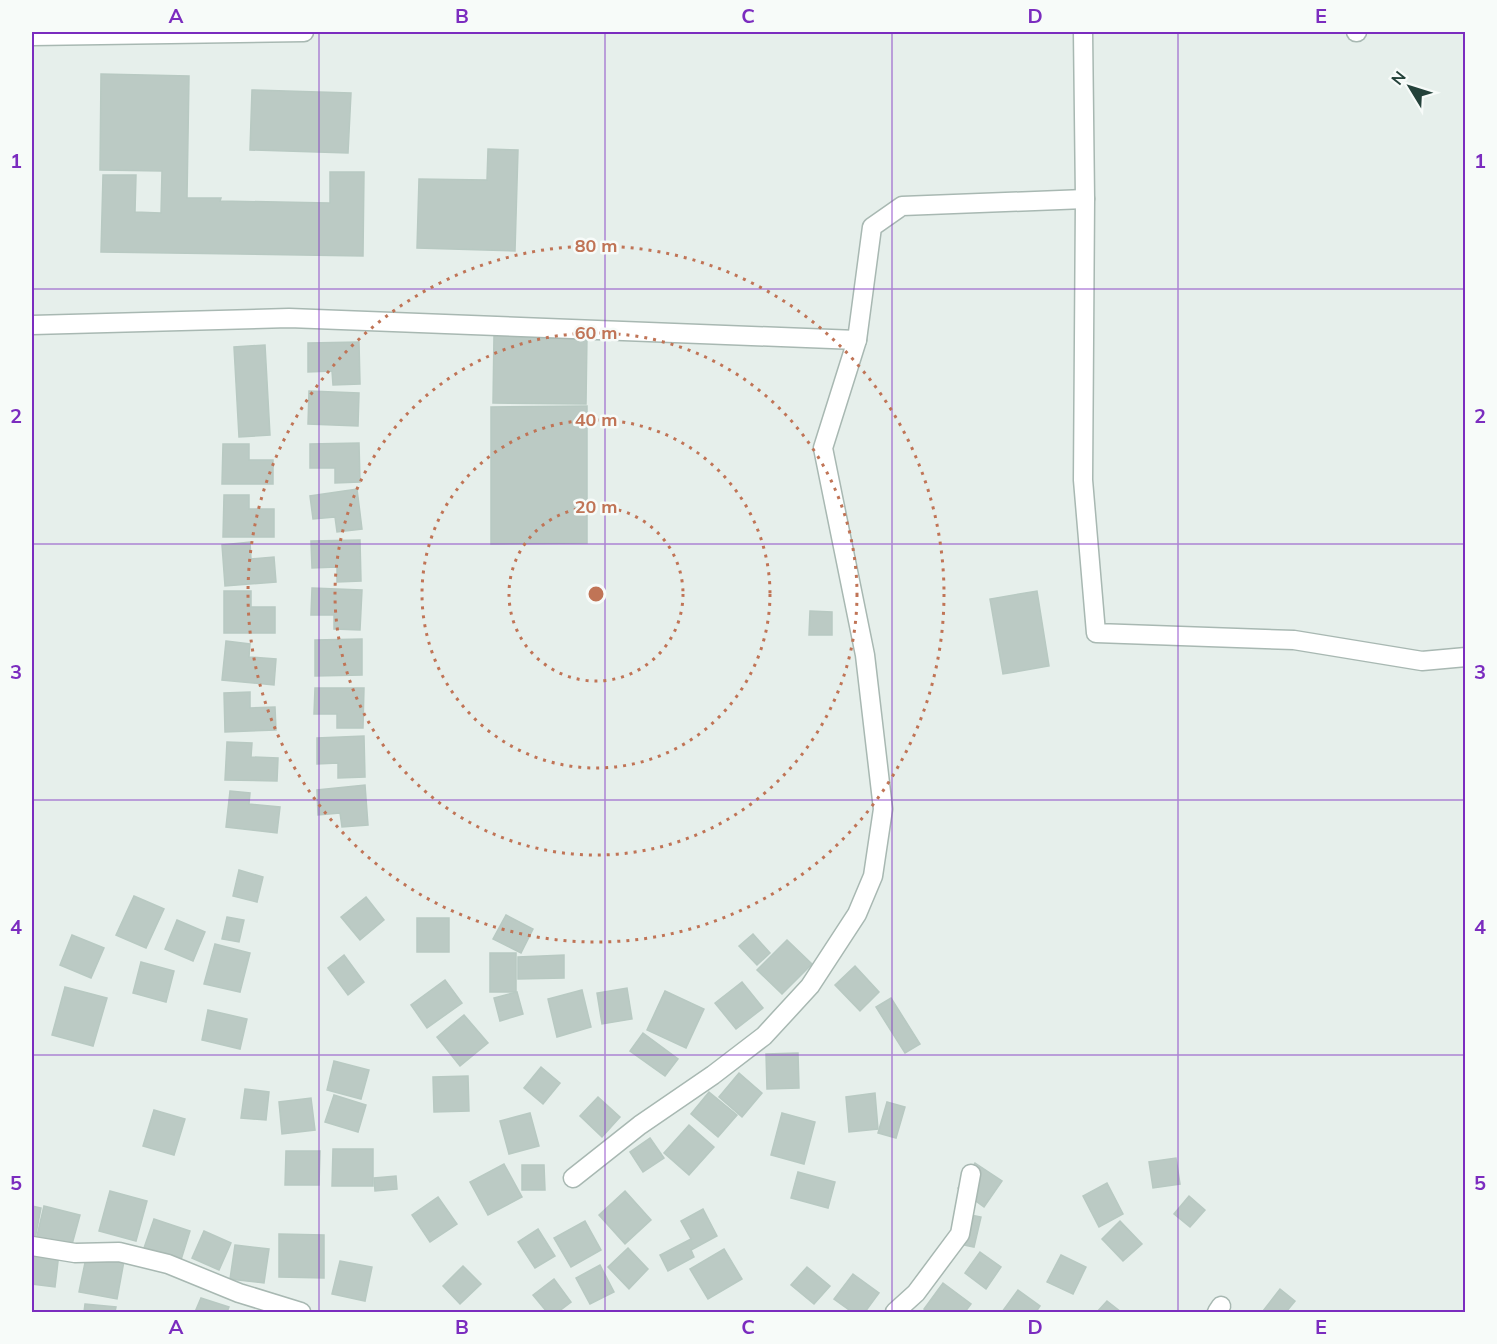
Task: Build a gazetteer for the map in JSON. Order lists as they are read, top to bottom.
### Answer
{
  "north": "top left",
  "grid": {
    "columns": [
      "A",
      "B",
      "C",
      "D",
      "E"
    ],
    "rows": [
      "1",
      "2",
      "3",
      "4",
      "5"
    ]
  },
  "rings": [
    "80 m",
    "60 m",
    "40 m",
    "20 m"
  ]
}
